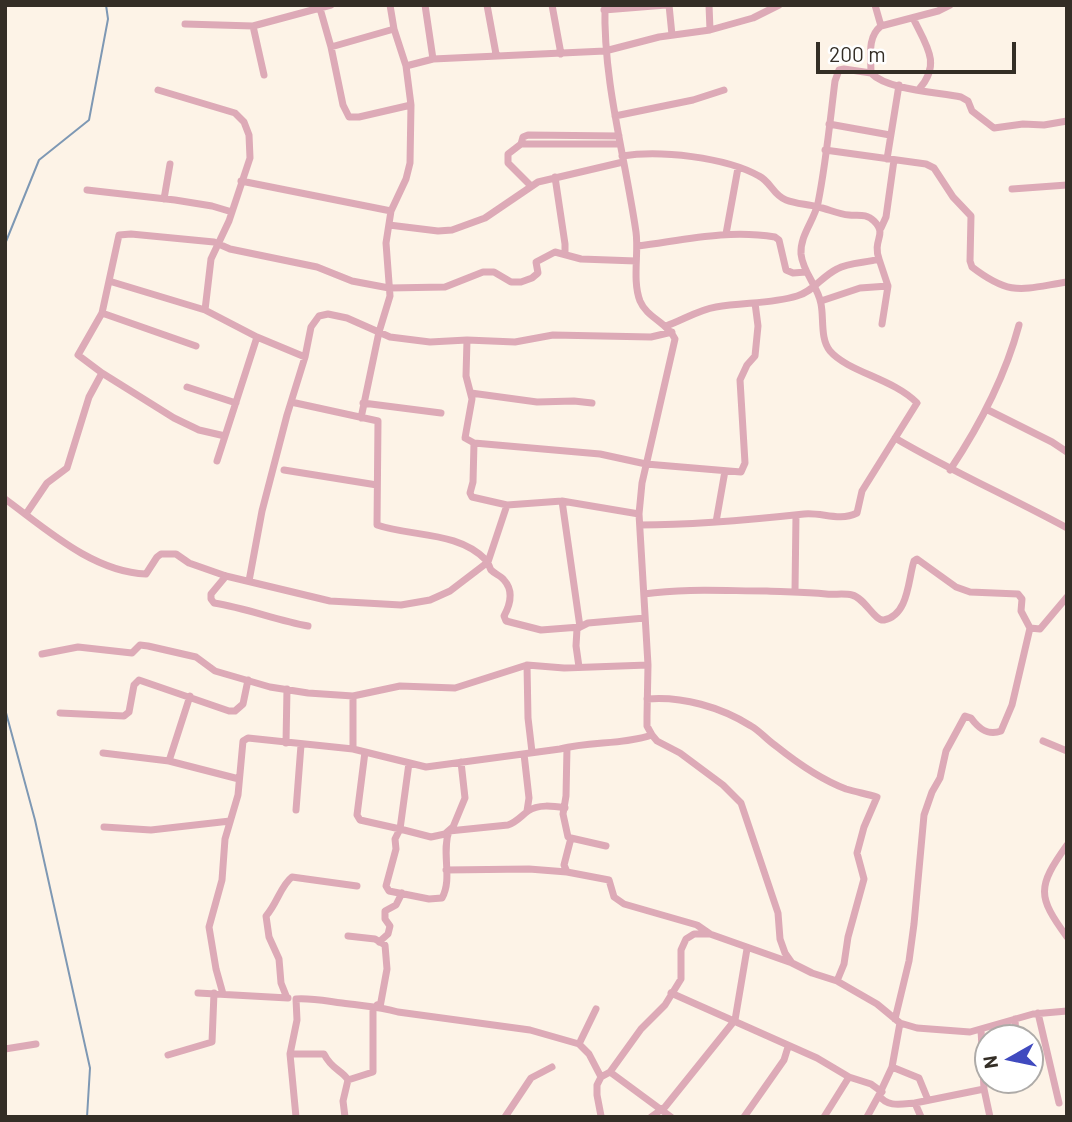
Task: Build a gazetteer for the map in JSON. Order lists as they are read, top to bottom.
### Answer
{
  "scale_bar": "200 m",
  "north": "left"
}
